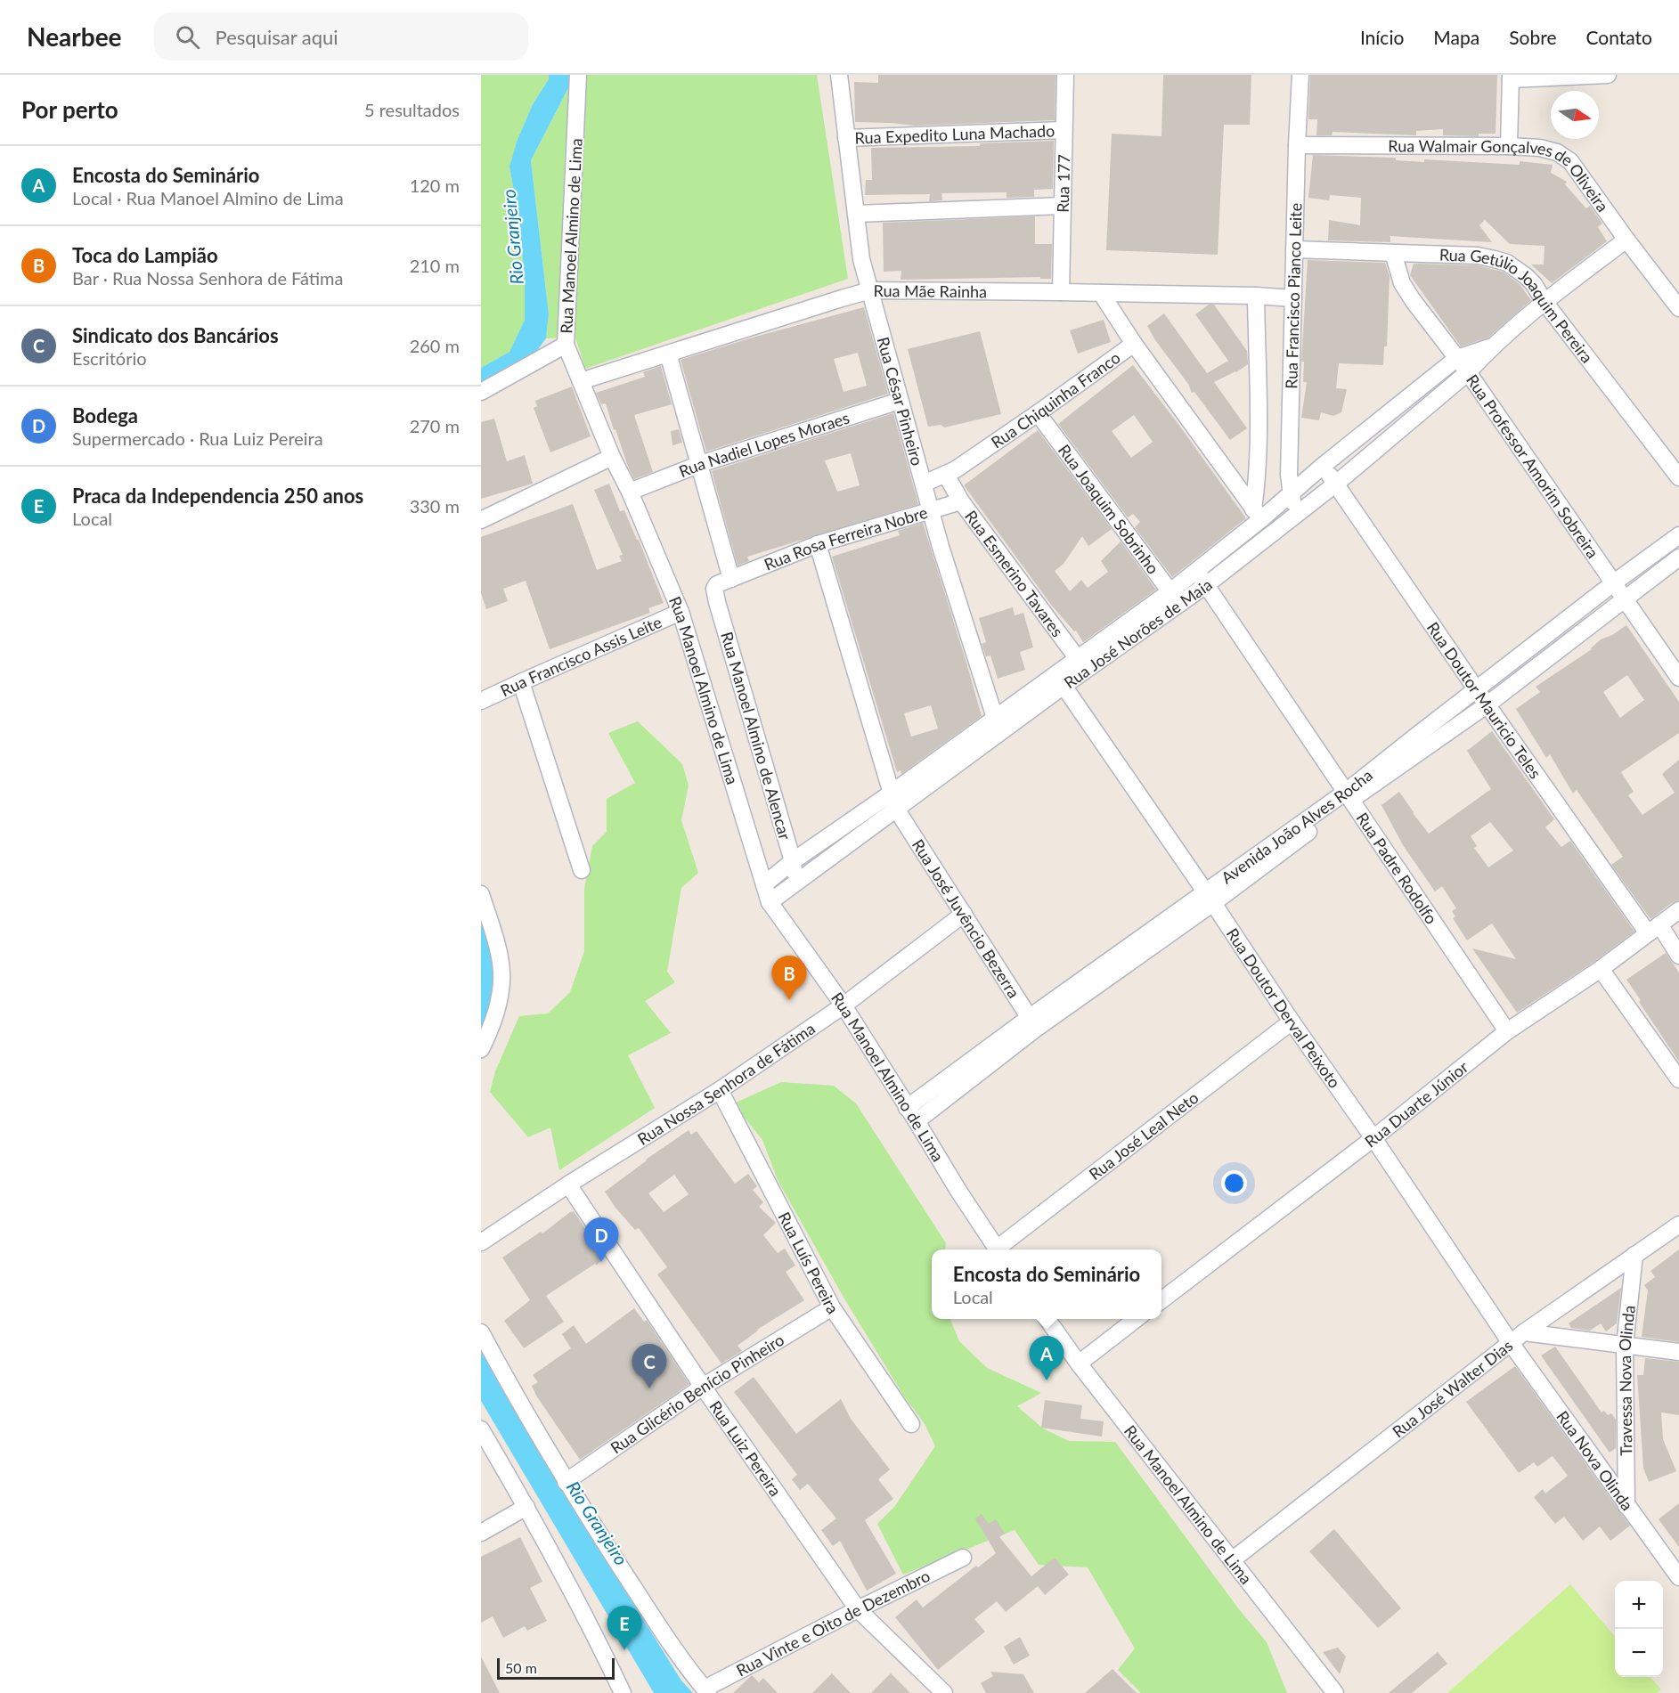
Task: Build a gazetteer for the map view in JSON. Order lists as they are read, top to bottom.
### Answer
{
  "streets": {
    "street": [
      "Rua Expedito Luna Machado",
      "Rua Walmair Gonçalves de Oliveira",
      "Rua 177",
      "Rua Manoel Almino de Lima",
      "Rua Mãe Rainha",
      "Rua Francisco Pianco Leite",
      "Rua Getúlio Joaquim Pereira",
      "Rua Chiquinha Franco",
      "Rua César Pinheiro",
      "Rua Nadiel Lopes Moraes",
      "Rua Professor Amorim Sobreira",
      "Rua Joaquim Sobrinho",
      "Rua Rosa Ferreira Nobre",
      "Rua Esmerino Tavares",
      "Rua José Norões de Maia",
      "Rua Francisco Assis Leite",
      "Rua Doutor Mauricio Teles",
      "Rua Manoel Almino de Alencar",
      "Avenida João Alves Rocha",
      "Rua Padre Rodolfo",
      "Rua José Juvêncio Bezerra",
      "Rua Doutor Derval Peixoto",
      "Rua Nossa Senhora de Fátima",
      "Rua Duarte Júnior",
      "Rua José Leal Neto",
      "Rua Luís Pereira",
      "Travessa Nova Olinda",
      "Rua José Walter Dias",
      "Rua Glicério Benício Pinheiro",
      "Rua Luiz Pereira",
      "Rua Nova Olinda",
      "Rua Vinte e Oito de Dezembro"
    ]
  },
  "crossings": [
    ["Rua Expedito Luna Machado", "Rua 177"],
    ["Rua Expedito Luna Machado", "Rua César Pinheiro"],
    ["Rua Walmair Gonçalves de Oliveira", "Rua Francisco Pianco Leite"],
    ["Rua Walmair Gonçalves de Oliveira", "Rua José Norões de Maia"],
    ["Rua 177", "Rua Mãe Rainha"],
    ["Rua Manoel Almino de Lima", "Rua Mãe Rainha"],
    ["Rua Manoel Almino de Lima", "Rua Nadiel Lopes Moraes"],
    ["Rua Manoel Almino de Lima", "Rua José Norões de Maia"],
    ["Rua Manoel Almino de Lima", "Rua Francisco Assis Leite"],
    ["Rua Manoel Almino de Lima", "Avenida João Alves Rocha"],
    ["Rua Manoel Almino de Lima", "Rua Nossa Senhora de Fátima"],
    ["Rua Manoel Almino de Lima", "Rua José Walter Dias"],
    ["Rua Mãe Rainha", "Rua Francisco Pianco Leite"],
    ["Rua Mãe Rainha", "Rua Chiquinha Franco"],
    ["Rua Mãe Rainha", "Rua César Pinheiro"],
    ["Rua Francisco Pianco Leite", "Rua Getúlio Joaquim Pereira"],
    ["Rua Francisco Pianco Leite", "Rua José Norões de Maia"],
    ["Rua Getúlio Joaquim Pereira", "Rua Professor Amorim Sobreira"],
    ["Rua Getúlio Joaquim Pereira", "Rua José Norões de Maia"],
    ["Rua Chiquinha Franco", "Rua César Pinheiro"],
    ["Rua Chiquinha Franco", "Rua Joaquim Sobrinho"],
    ["Rua Chiquinha Franco", "Rua Esmerino Tavares"],
    ["Rua César Pinheiro", "Rua Nadiel Lopes Moraes"],
    ["Rua César Pinheiro", "Rua Rosa Ferreira Nobre"],
    ["Rua César Pinheiro", "Rua José Norões de Maia"],
    ["Rua Professor Amorim Sobreira", "Rua José Norões de Maia"],
    ["Rua Professor Amorim Sobreira", "Avenida João Alves Rocha"],
    ["Rua Joaquim Sobrinho", "Rua José Norões de Maia"],
    ["Rua Rosa Ferreira Nobre", "Rua Esmerino Tavares"],
    ["Rua Rosa Ferreira Nobre", "Rua Manoel Almino de Alencar"],
    ["Rua Esmerino Tavares", "Rua José Norões de Maia"],
    ["Rua José Norões de Maia", "Rua Doutor Mauricio Teles"],
    ["Rua José Norões de Maia", "Rua Manoel Almino de Alencar"],
    ["Rua José Norões de Maia", "Rua Padre Rodolfo"],
    ["Rua José Norões de Maia", "Rua José Juvêncio Bezerra"],
    ["Rua José Norões de Maia", "Rua Doutor Derval Peixoto"],
    ["Rua Doutor Mauricio Teles", "Avenida João Alves Rocha"],
    ["Rua Doutor Mauricio Teles", "Rua Duarte Júnior"],
    ["Avenida João Alves Rocha", "Rua Padre Rodolfo"],
    ["Avenida João Alves Rocha", "Rua José Juvêncio Bezerra"],
    ["Avenida João Alves Rocha", "Rua Doutor Derval Peixoto"],
    ["Rua Padre Rodolfo", "Rua Duarte Júnior"],
    ["Rua José Juvêncio Bezerra", "Rua Nossa Senhora de Fátima"],
    ["Rua Doutor Derval Peixoto", "Rua Duarte Júnior"],
    ["Rua Doutor Derval Peixoto", "Rua José Leal Neto"],
    ["Rua Doutor Derval Peixoto", "Rua José Walter Dias"],
    ["Rua Doutor Derval Peixoto", "Rua Nova Olinda"],
    ["Rua Nossa Senhora de Fátima", "Rua Luís Pereira"],
    ["Rua Nossa Senhora de Fátima", "Rua Luiz Pereira"],
    ["Rua Luís Pereira", "Rua Glicério Benício Pinheiro"],
    ["Travessa Nova Olinda", "Rua José Walter Dias"],
    ["Travessa Nova Olinda", "Rua Nova Olinda"],
    ["Rua José Walter Dias", "Rua Nova Olinda"],
    ["Rua Glicério Benício Pinheiro", "Rua Luiz Pereira"],
    ["Rua Luiz Pereira", "Rua Vinte e Oito de Dezembro"]
  ],
  "water": ["Rio Granjeiro"],
  "scale_bar": "50 m",
  "north": "right",
  "page": {
    "header": "Nearbee",
    "search": "Pesquisar aqui",
    "nav": [
      "Início",
      "Mapa",
      "Sobre",
      "Contato"
    ],
    "heading": ["Por perto", "5 resultados"],
    "list": [
      {
        "mark": "A",
        "name": "Encosta do Seminário",
        "note": "Local · Rua Manoel Almino de Lima",
        "value": "120 m"
      },
      {
        "mark": "B",
        "name": "Toca do Lampião",
        "note": "Bar · Rua Nossa Senhora de Fátima",
        "value": "210 m"
      },
      {
        "mark": "C",
        "name": "Sindicato dos Bancários",
        "note": "Escritório",
        "value": "260 m"
      },
      {
        "mark": "D",
        "name": "Bodega",
        "note": "Supermercado · Rua Luiz Pereira",
        "value": "270 m"
      },
      {
        "mark": "E",
        "name": "Praca da Independencia 250 anos",
        "note": "Local",
        "value": "330 m"
      }
    ],
    "pins": [
      "B",
      "D",
      "A",
      "C",
      "E"
    ],
    "popup": ["Encosta do Seminário", "Local"],
    "map_buttons": ["+", "−"],
    "scale": "50 m"
  }
}
